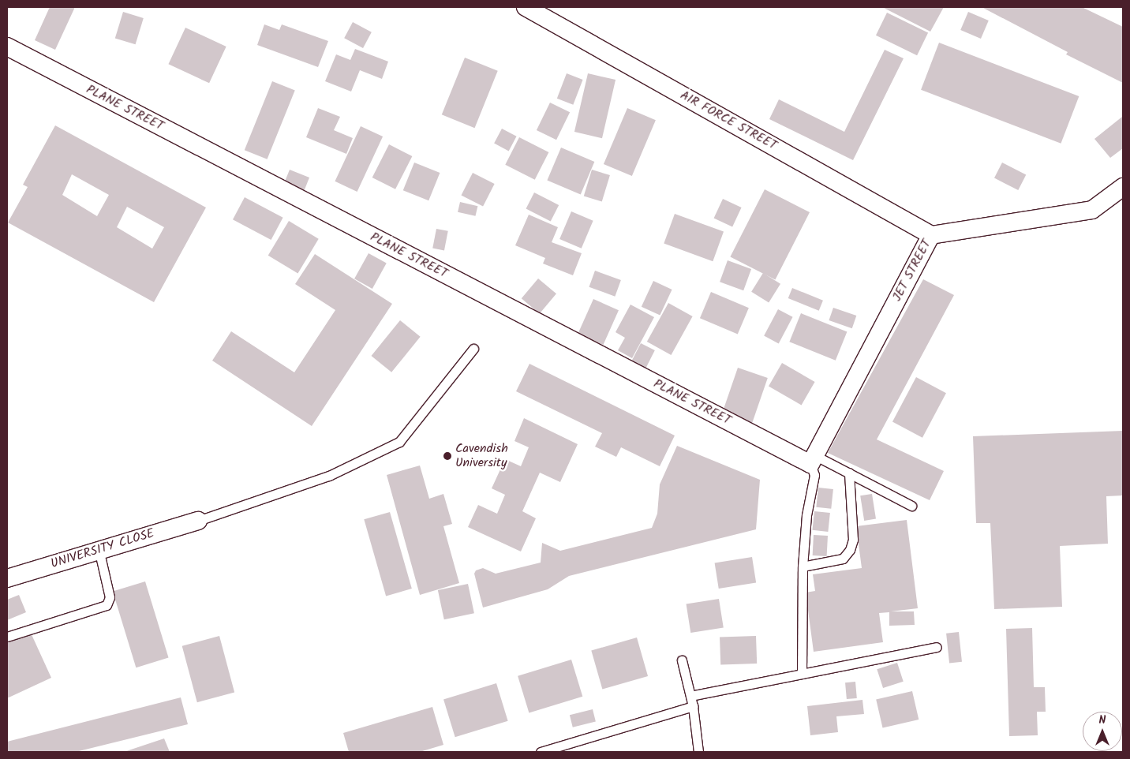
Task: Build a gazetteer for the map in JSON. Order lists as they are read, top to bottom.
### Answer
{
  "streets": {
    "street": [
      "PLANE STREET",
      "AIR FORCE STREET",
      "JET STREET",
      "UNIVERSITY CLOSE"
    ]
  },
  "crossings": [
    ["PLANE STREET", "JET STREET"],
    ["AIR FORCE STREET", "JET STREET"]
  ],
  "places": ["Cavendish University"],
  "north": "top"
}
